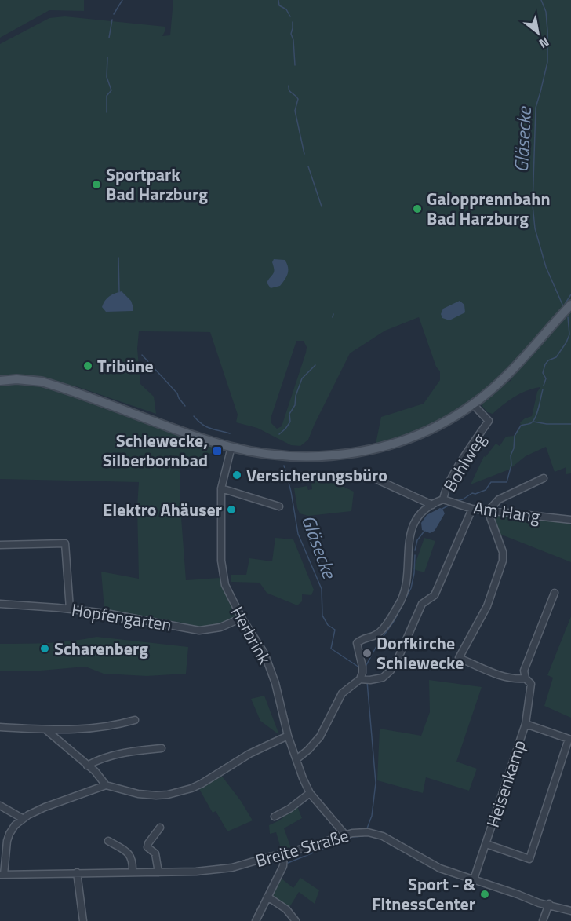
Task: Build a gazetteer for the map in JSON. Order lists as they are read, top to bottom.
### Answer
{
  "streets": {
    "street": [
      "Bohlweg",
      "Am Hang",
      "Hopfengarten",
      "Herbrink",
      "Heisenkamp",
      "Breite Straße"
    ]
  },
  "crossings": [
    ["Bohlweg", "Am Hang"],
    ["Hopfengarten", "Herbrink"],
    ["Herbrink", "Breite Straße"],
    ["Heisenkamp", "Breite Straße"]
  ],
  "water": ["Gläsecke"],
  "places": {
    "other": [
      "Sportpark Bad Harzburg",
      "Galopprennbahn Bad Harzburg",
      "Tribüne",
      "Versicherungsbüro",
      "Elektro Ahäuser",
      "Scharenberg",
      "Dorfkirche Schlewecke",
      "Sport - & FitnessCenter"
    ],
    "transit": ["Schlewecke, Silberbornbad"]
  },
  "north": "bottom right"
}
